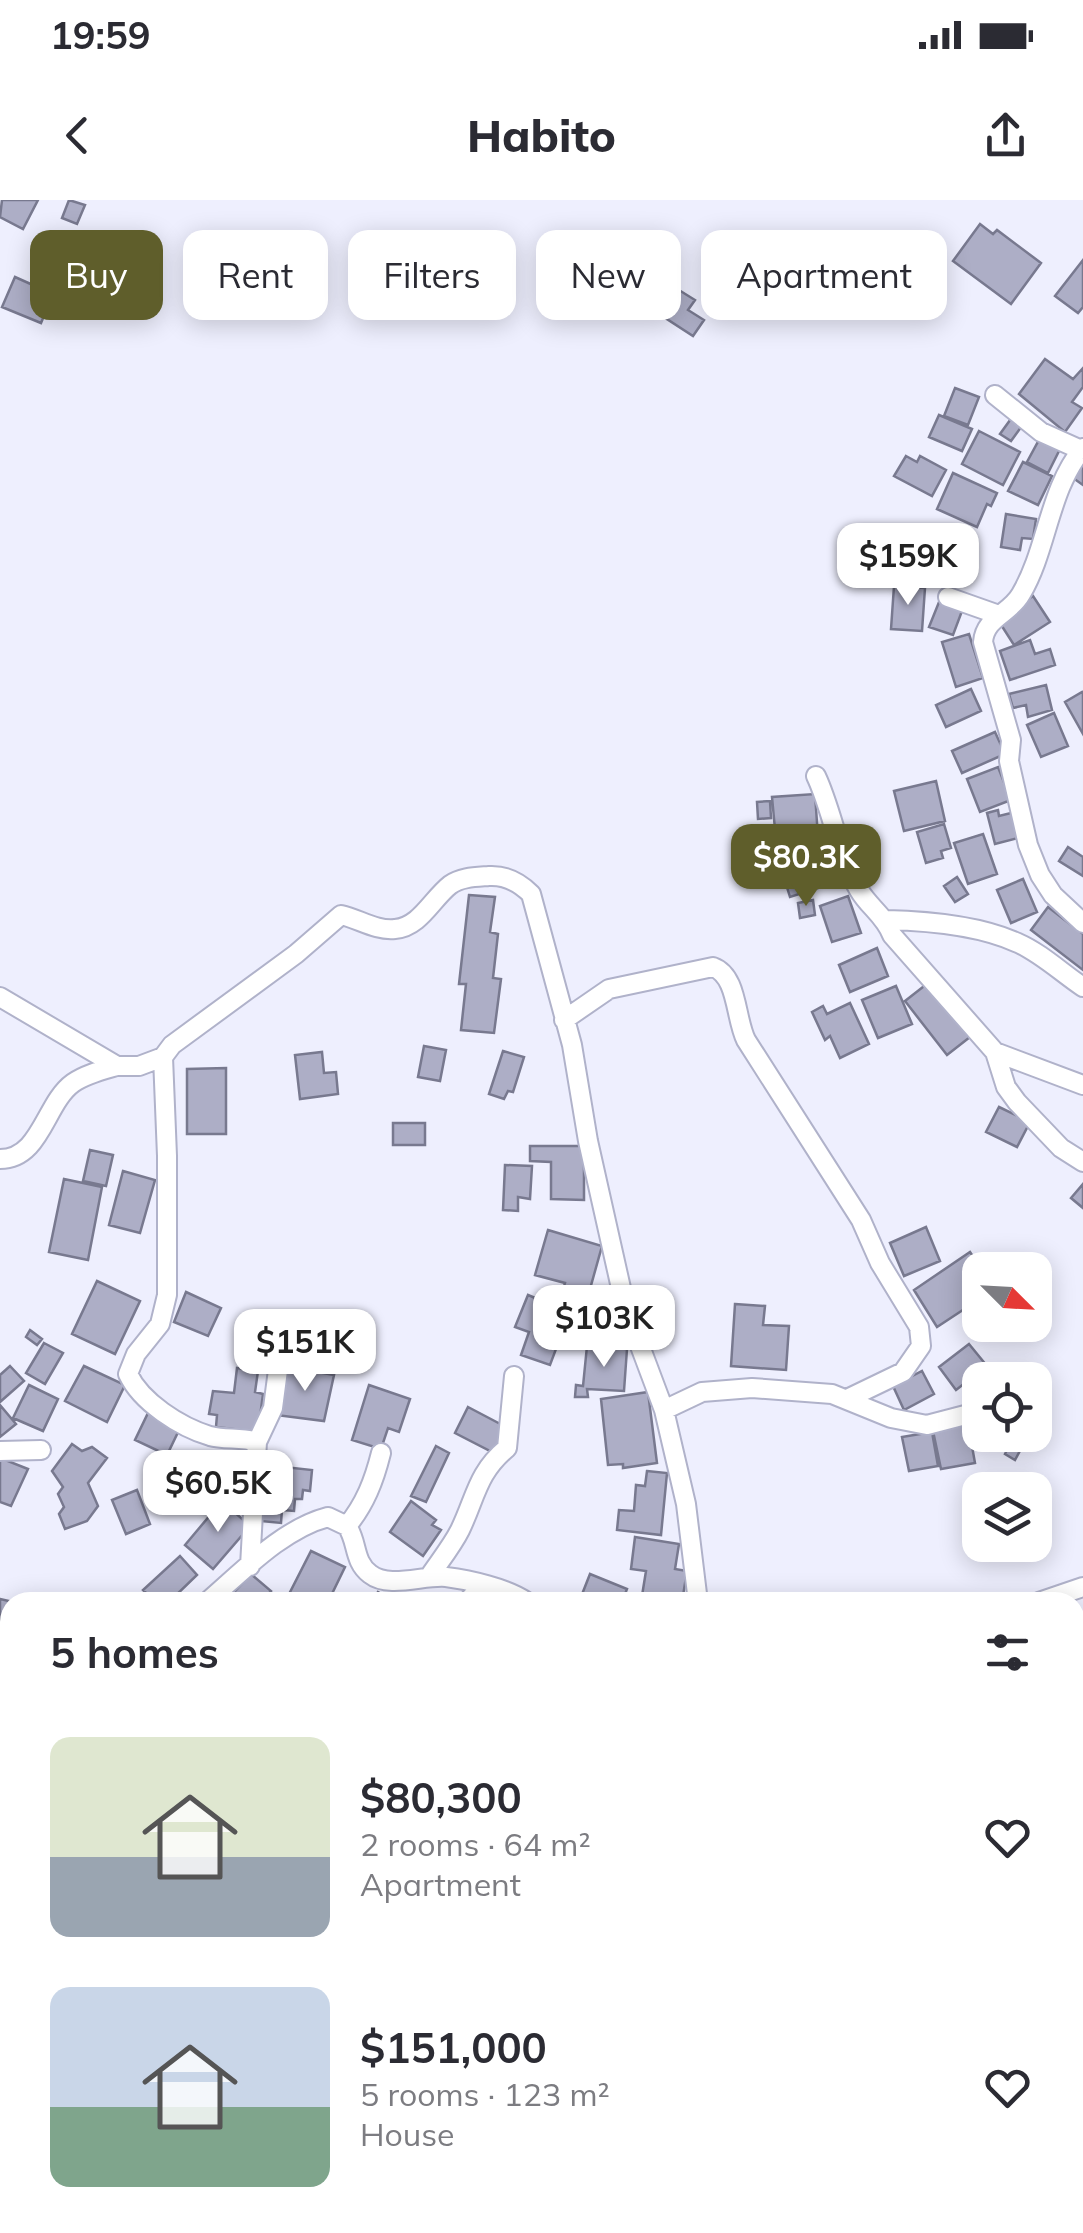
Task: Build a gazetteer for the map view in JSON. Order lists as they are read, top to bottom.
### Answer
{
  "north": "bottom right",
  "page": {
    "status": "19:59",
    "header": "Habito",
    "chip": [
      "Buy",
      "Rent",
      "Filters",
      "New",
      "Apartment"
    ],
    "price": [
      "$159K",
      "$80.3K",
      "$103K",
      "$151K",
      "$60.5K"
    ],
    "heading": "5 homes",
    "list": [
      {
        "name": "$80,300",
        "note": "2 rooms · 64 m² · Apartment"
      },
      {
        "name": "$151,000",
        "note": "5 rooms · 123 m² · House"
      }
    ]
  }
}
